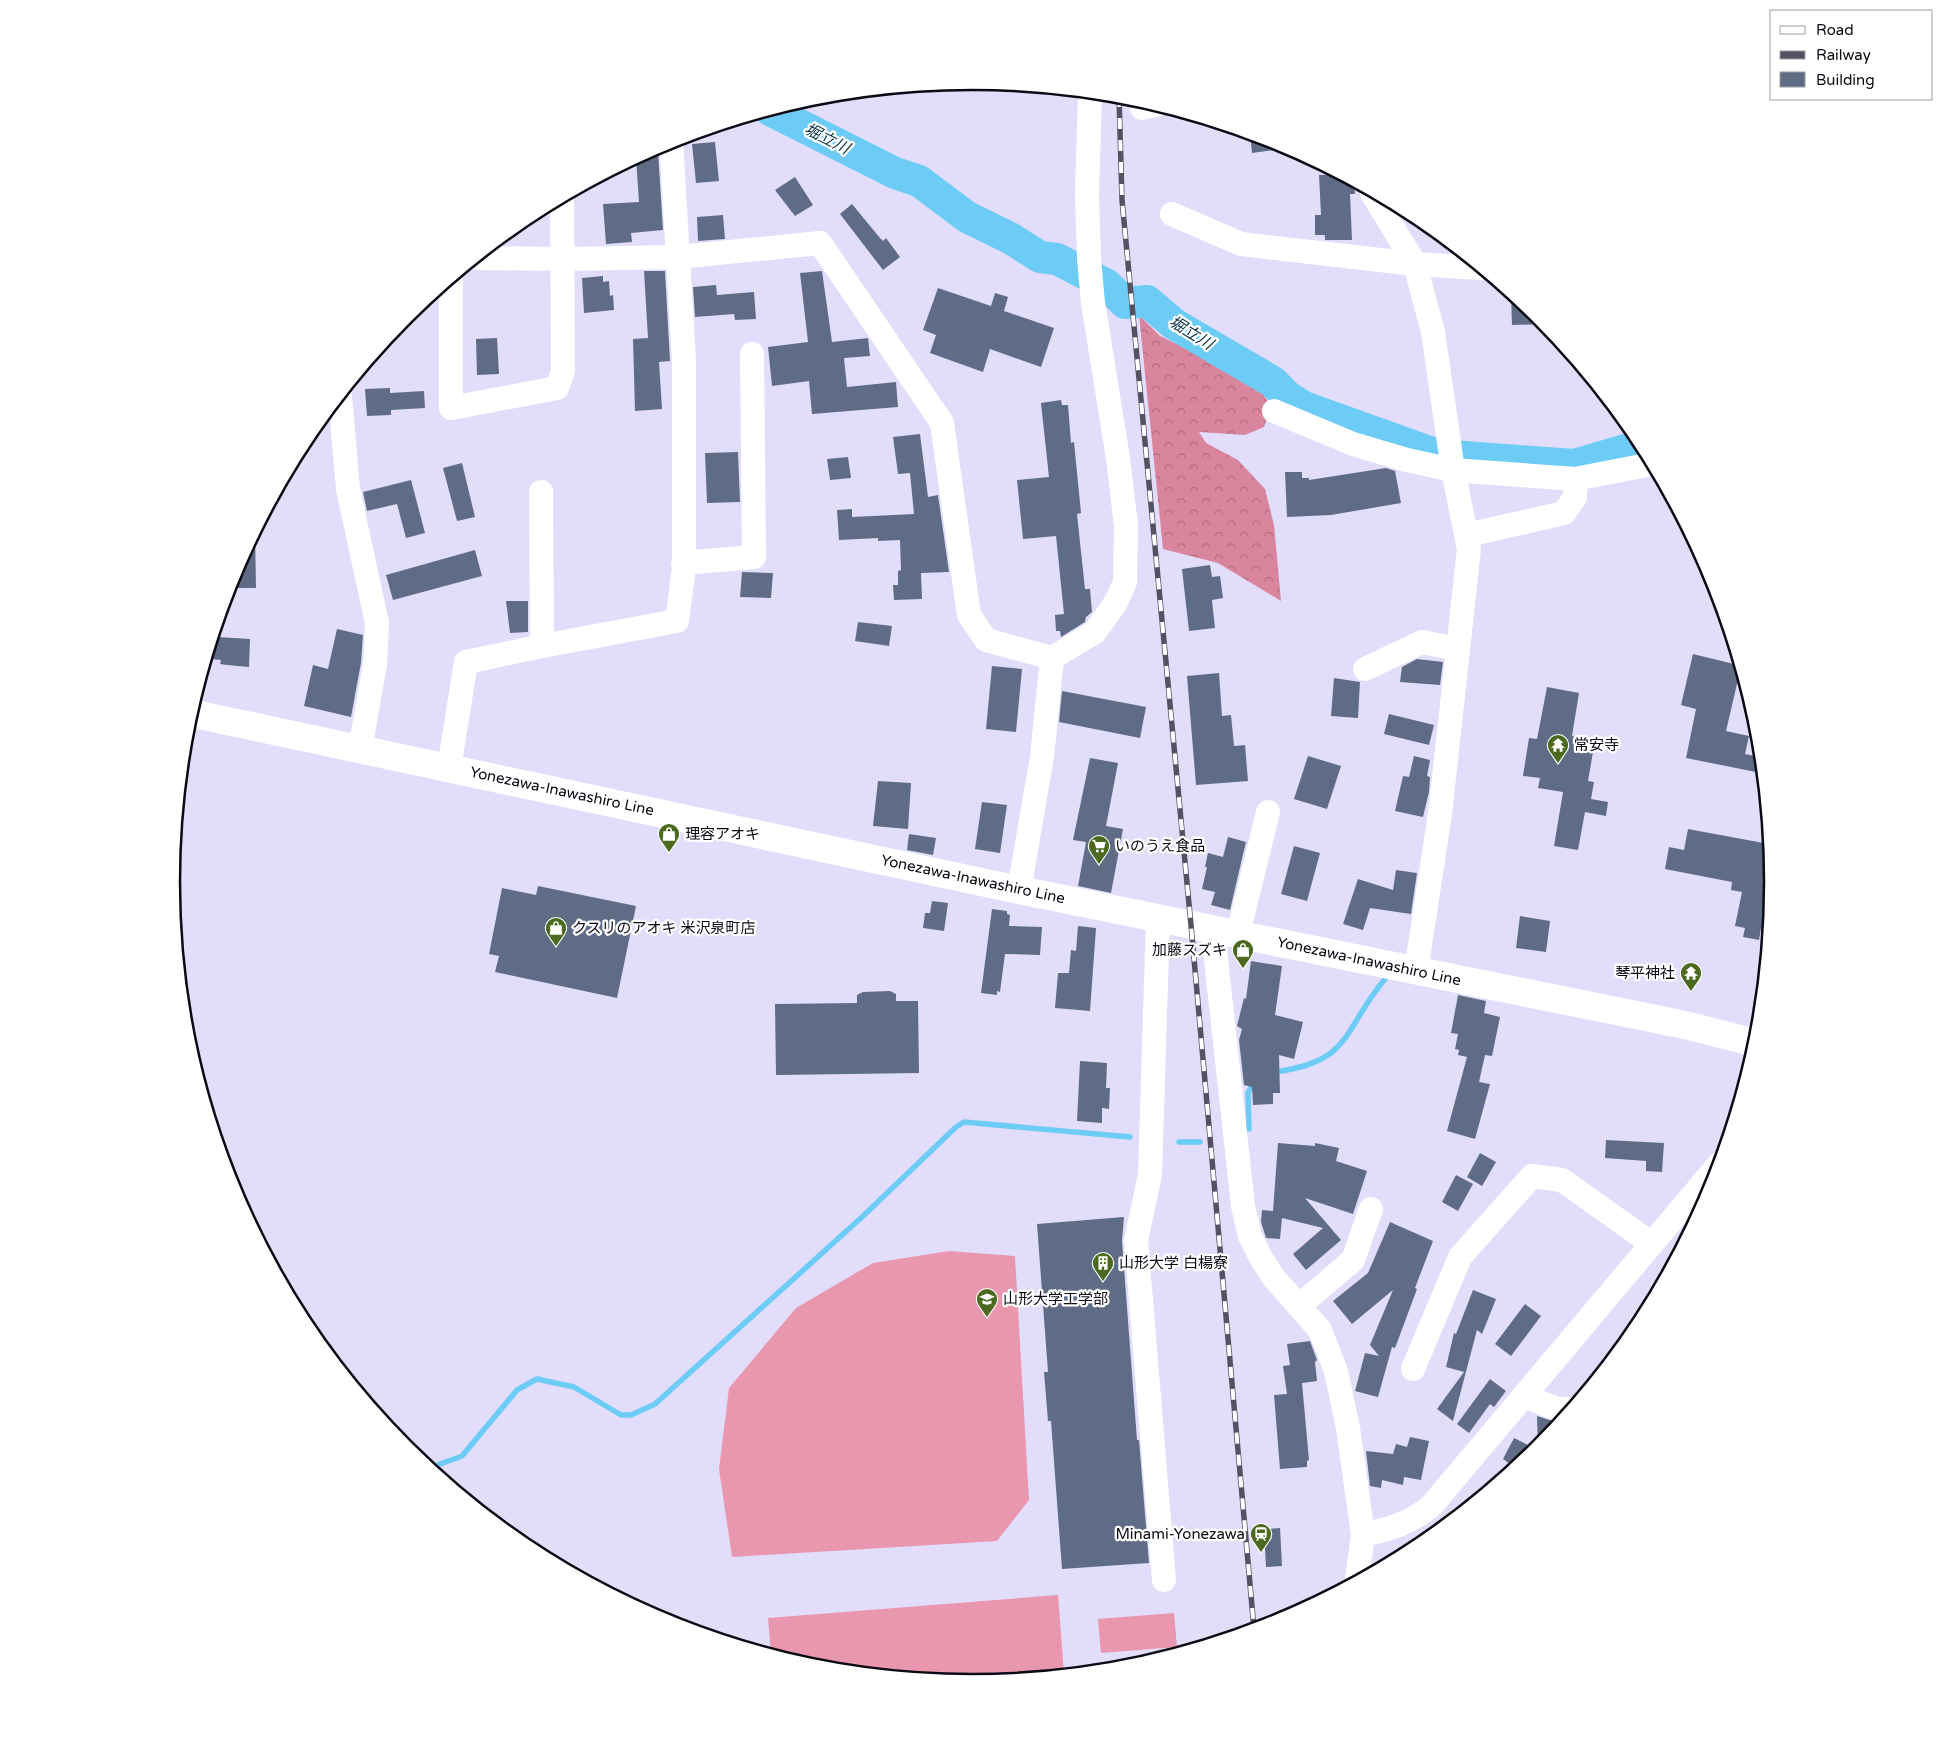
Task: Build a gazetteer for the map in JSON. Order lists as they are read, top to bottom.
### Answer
{
  "streets": {
    "main road": ["Yonezawa-Inawashiro Line"]
  },
  "water": ["堀立川"],
  "places": {
    "temple": ["常安寺", "琴平神社"],
    "shop": ["理容アオキ", "クスリのアオキ 米沢泉町店", "加藤スズキ"],
    "supermarket": ["いのうえ食品"],
    "building": ["山形大学 白楊寮"],
    "school or university": ["山形大学工学部"],
    "station": ["Minami-Yonezawa"]
  },
  "legend": ["Road", "Railway", "Building"]
}
